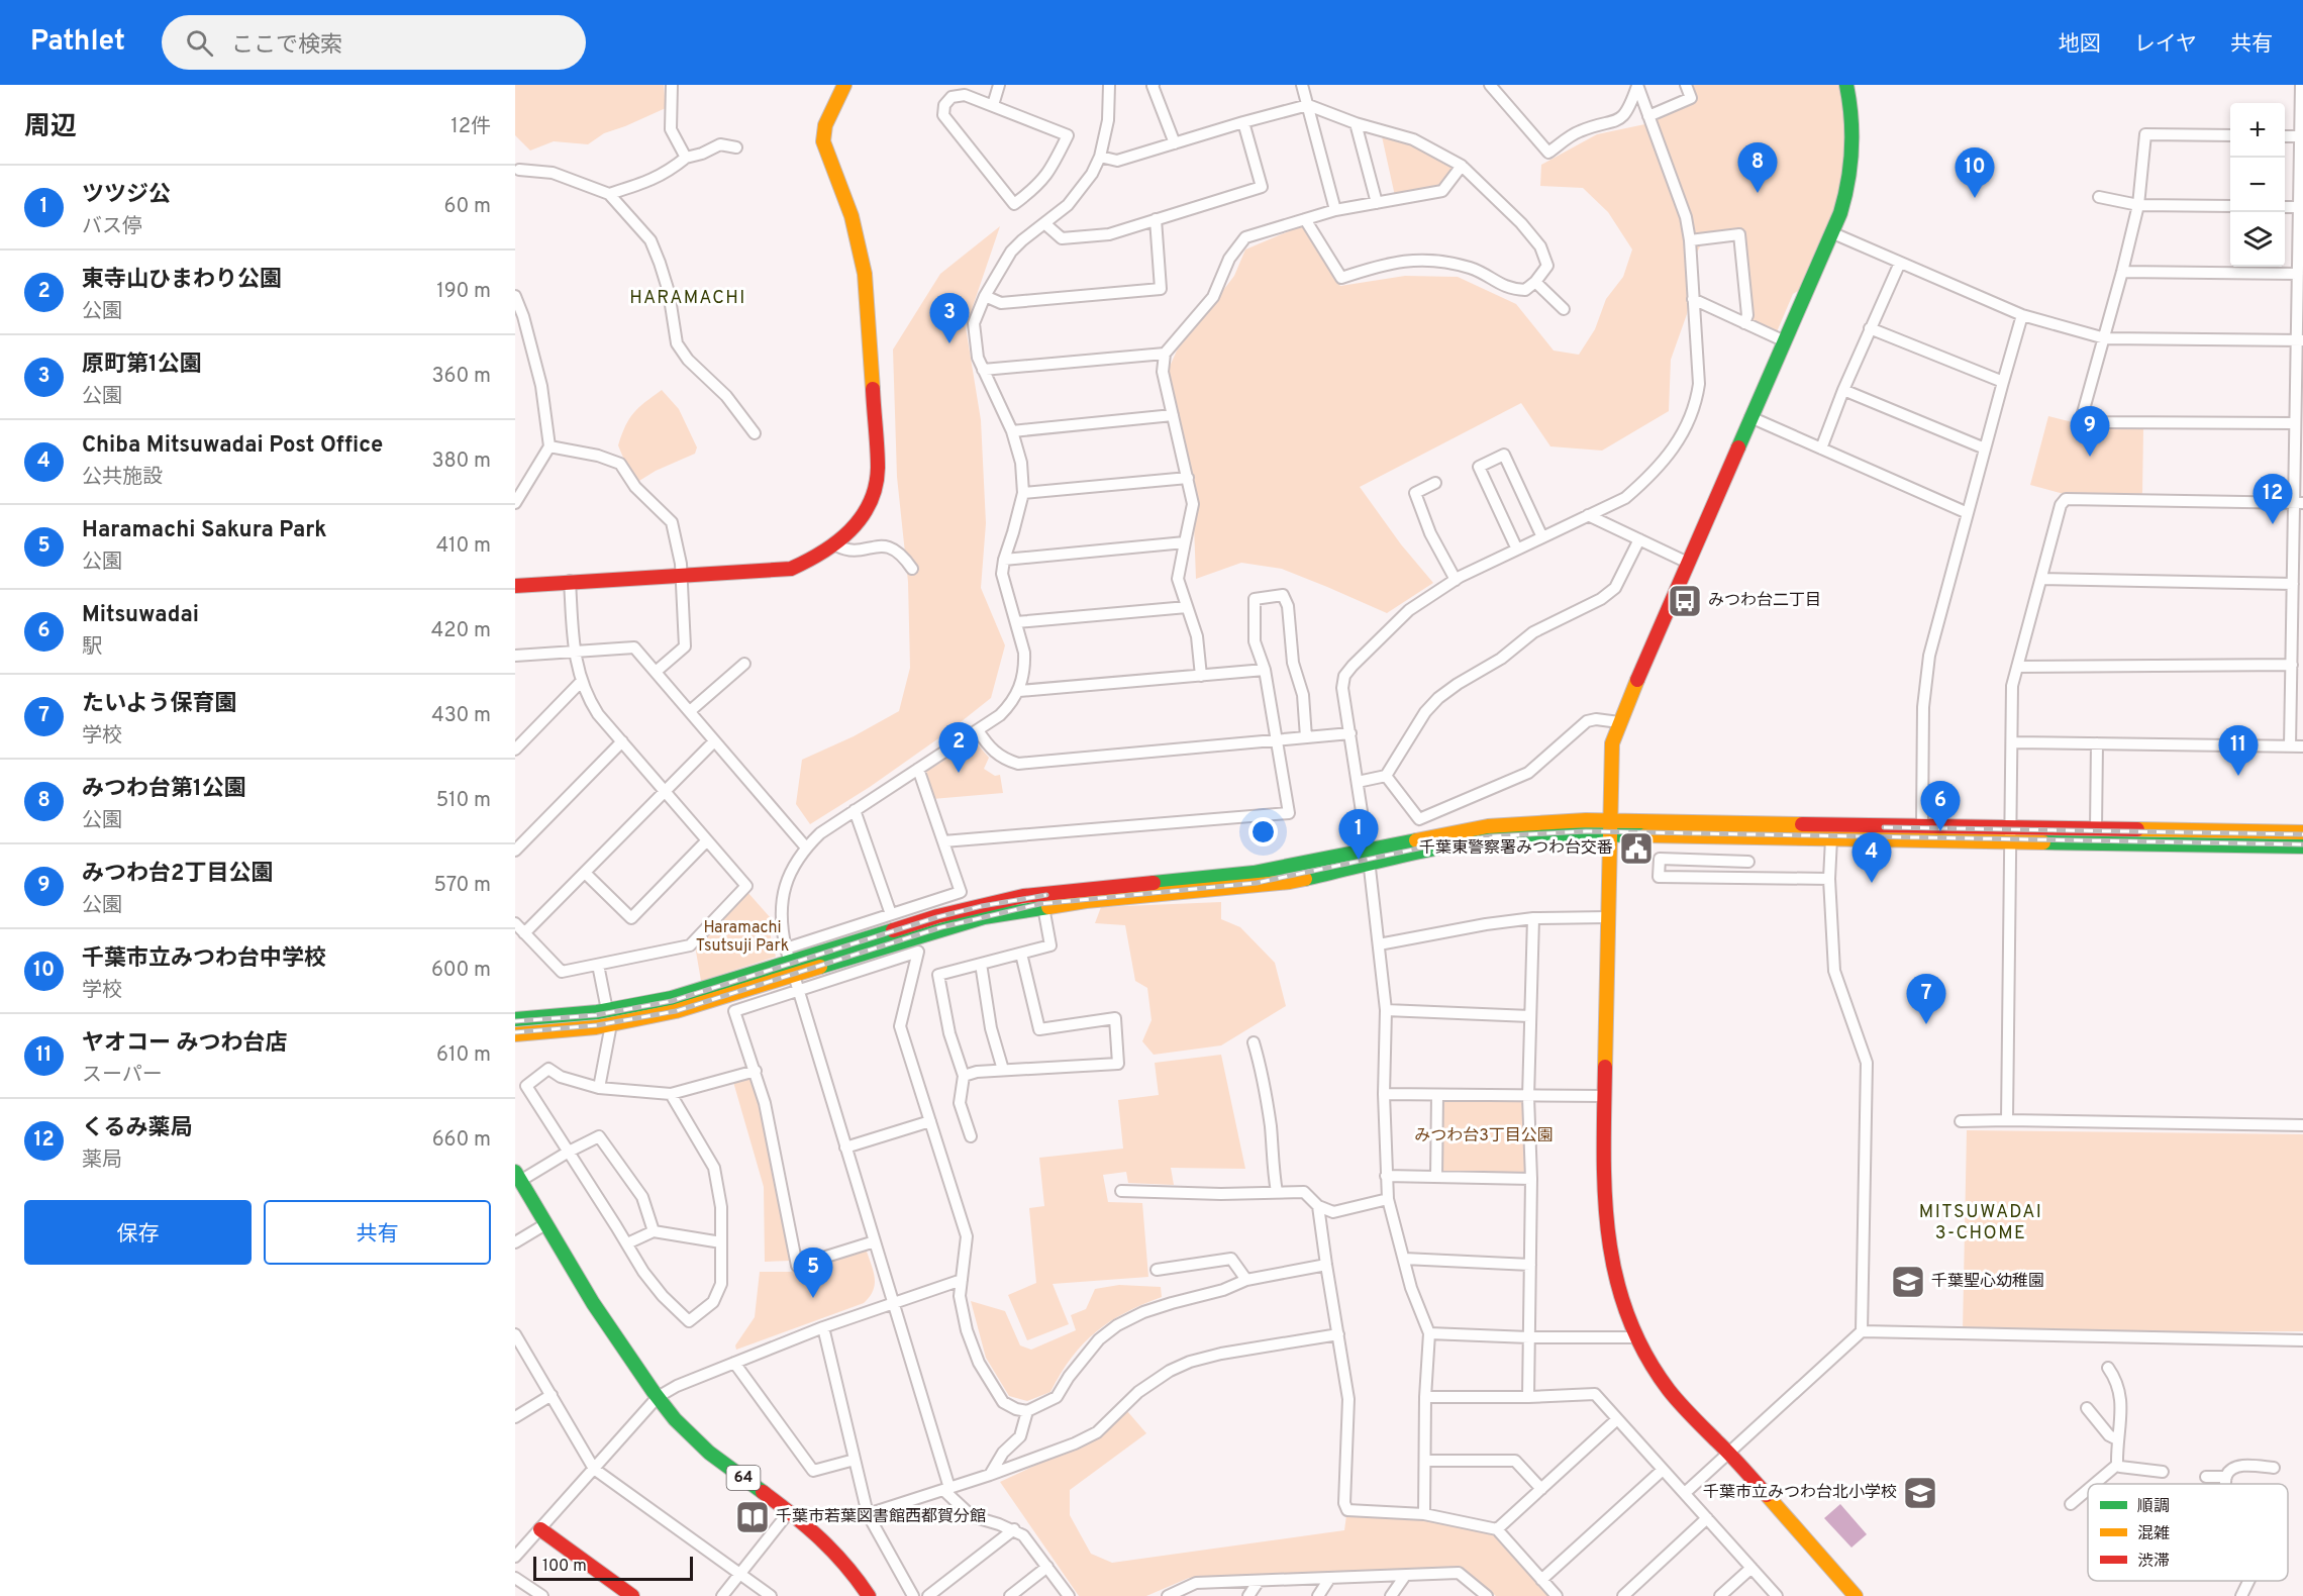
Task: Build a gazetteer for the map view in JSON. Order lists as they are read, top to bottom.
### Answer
{
  "streets": {
    "street": ["64"]
  },
  "districts": ["HARAMACHI", "MITSUWADAI 3-CHOME"],
  "parks": ["Haramachi Tsutsuji Park", "みつわ台3丁目公園"],
  "places": {
    "bus stop": ["みつわ台二丁目"],
    "public building": ["千葉東警察署みつわ台交番"],
    "school or university": ["千葉聖心幼稚園", "千葉市立みつわ台北小学校"],
    "library": ["千葉市若葉図書館西都賀分館"]
  },
  "legend": ["順調", "混雑", "渋滞"],
  "scale_bar": "100 m",
  "page": {
    "header": "Pathlet",
    "search": "ここで検索",
    "nav": ["地図", "レイヤ", "共有"],
    "heading": ["周辺", "12件"],
    "map_buttons": ["+", "−"],
    "pins": [
      "8",
      "10",
      "3",
      "9",
      "12",
      "2",
      "11",
      "6",
      "1",
      "4",
      "7",
      "5"
    ],
    "list": [
      {
        "mark": "1",
        "name": "ツツジ公",
        "note": "バス停",
        "value": "60 m"
      },
      {
        "mark": "2",
        "name": "東寺山ひまわり公園",
        "note": "公園",
        "value": "190 m"
      },
      {
        "mark": "3",
        "name": "原町第1公園",
        "note": "公園",
        "value": "360 m"
      },
      {
        "mark": "4",
        "name": "Chiba Mitsuwadai Post Office",
        "note": "公共施設",
        "value": "380 m"
      },
      {
        "mark": "5",
        "name": "Haramachi Sakura Park",
        "note": "公園",
        "value": "410 m"
      },
      {
        "mark": "6",
        "name": "Mitsuwadai",
        "note": "駅",
        "value": "420 m"
      },
      {
        "mark": "7",
        "name": "たいよう保育園",
        "note": "学校",
        "value": "430 m"
      },
      {
        "mark": "8",
        "name": "みつわ台第1公園",
        "note": "公園",
        "value": "510 m"
      },
      {
        "mark": "9",
        "name": "みつわ台2丁目公園",
        "note": "公園",
        "value": "570 m"
      },
      {
        "mark": "10",
        "name": "千葉市立みつわ台中学校",
        "note": "学校",
        "value": "600 m"
      },
      {
        "mark": "11",
        "name": "ヤオコー みつわ台店",
        "note": "スーパー",
        "value": "610 m"
      },
      {
        "mark": "12",
        "name": "くるみ薬局",
        "note": "薬局",
        "value": "660 m"
      }
    ],
    "buttons": ["保存", "共有"],
    "scale": "100 m"
  }
}
